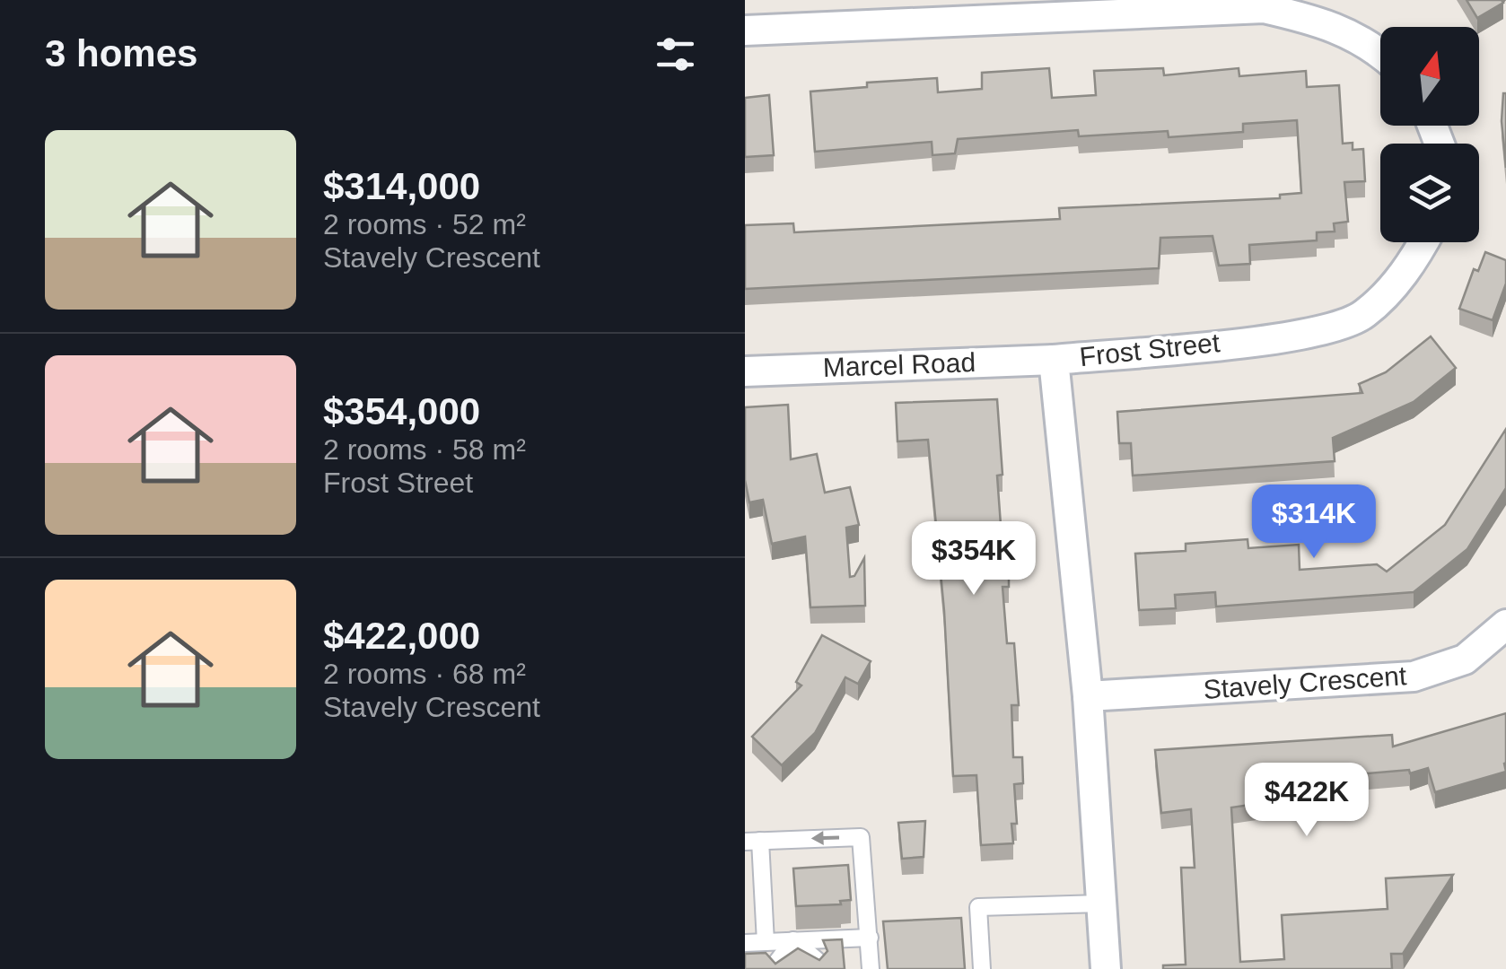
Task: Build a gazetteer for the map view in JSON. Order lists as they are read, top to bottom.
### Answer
{
  "streets": {
    "street": ["Frost Street", "Marcel Road", "Stavely Crescent"]
  },
  "crossings": [
    ["Frost Street", "Marcel Road"],
    ["Frost Street", "Stavely Crescent"]
  ],
  "north": "top",
  "page": {
    "heading": "3 homes",
    "list": [
      {
        "name": "$314,000",
        "note": "2 rooms · 52 m² · Stavely Crescent"
      },
      {
        "name": "$354,000",
        "note": "2 rooms · 58 m² · Frost Street"
      },
      {
        "name": "$422,000",
        "note": "2 rooms · 68 m² · Stavely Crescent"
      }
    ],
    "price": ["$314K", "$354K", "$422K"]
  }
}
